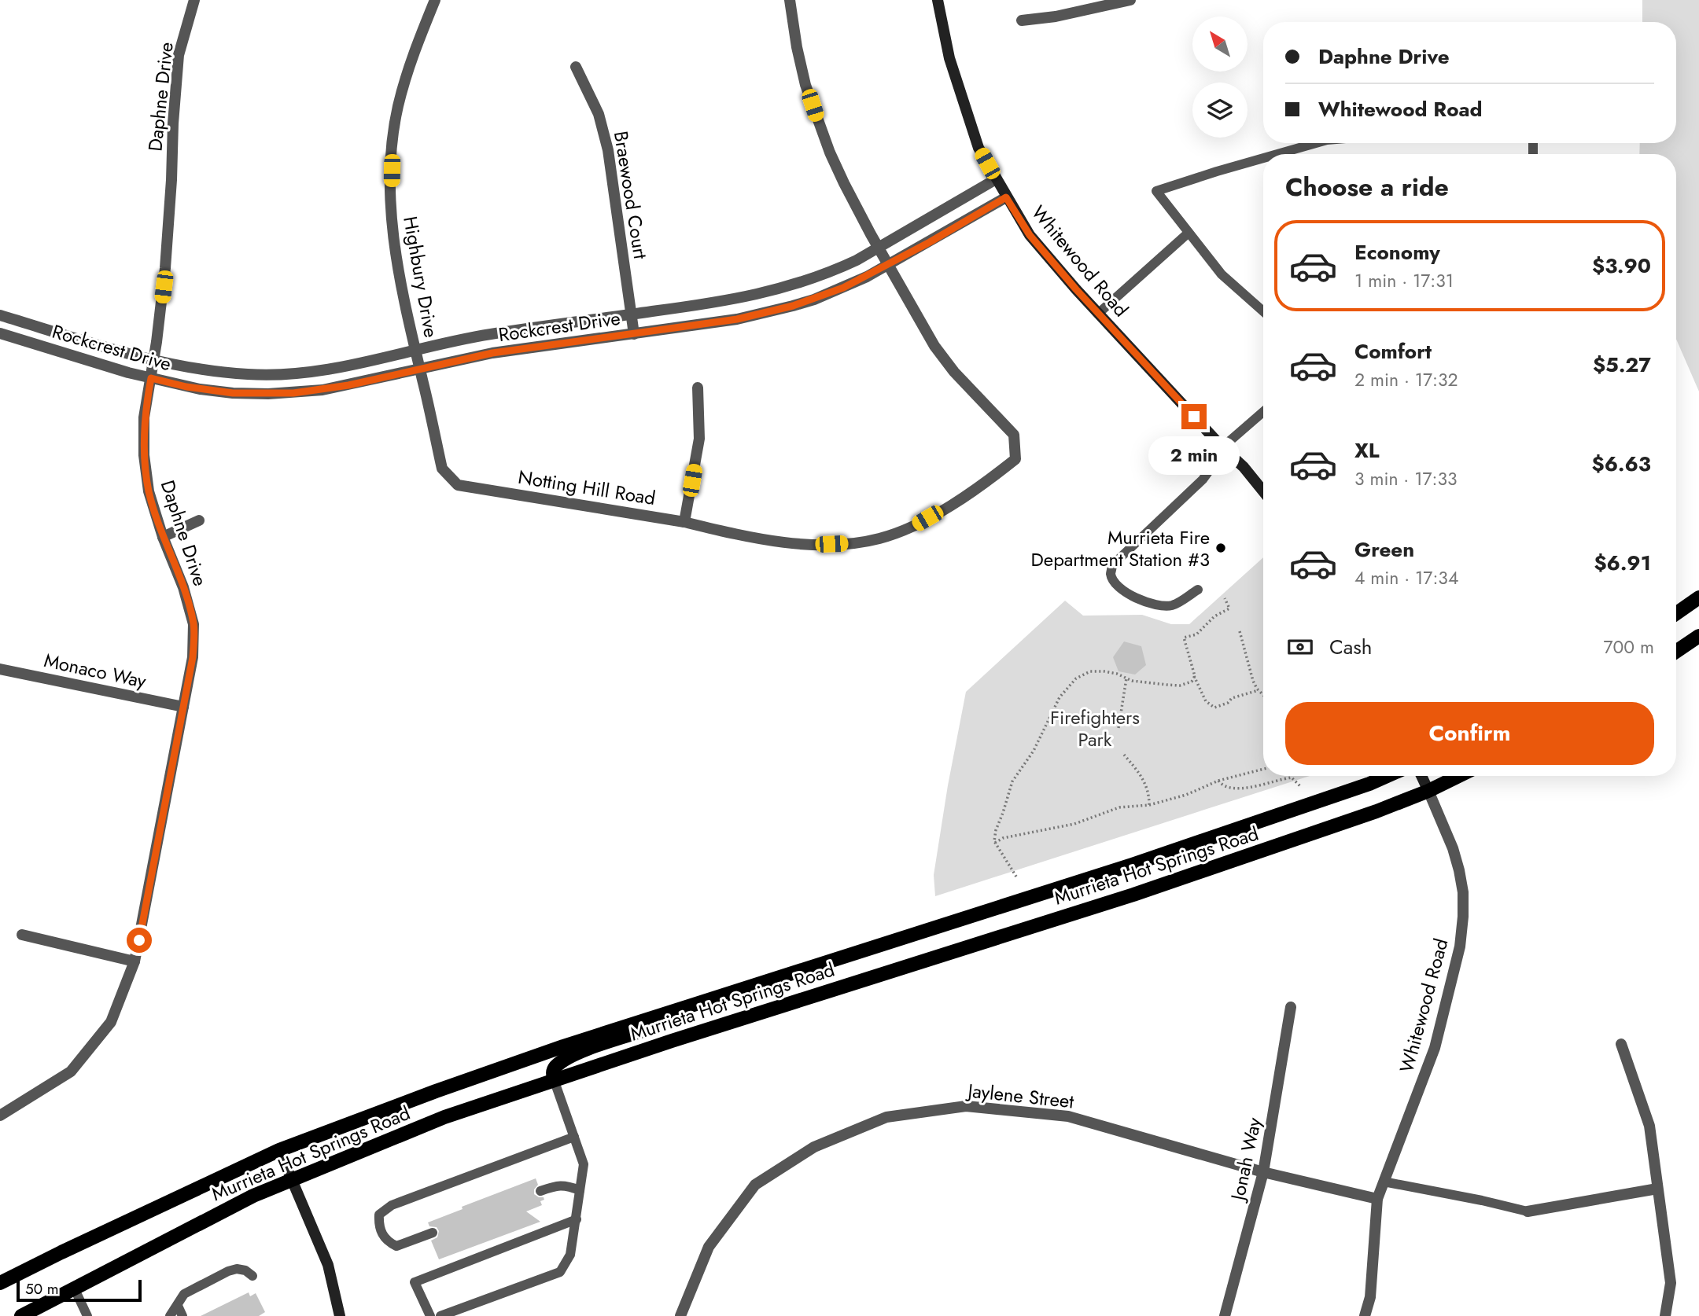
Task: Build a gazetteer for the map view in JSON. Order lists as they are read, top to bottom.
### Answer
{
  "streets": {
    "main road": ["Whitewood Road", "Murrieta Hot Springs Road"],
    "street": [
      "Daphne Drive",
      "Braewood Court",
      "Highbury Drive",
      "Rockcrest Drive",
      "Notting Hill Road",
      "Monaco Way",
      "Jaylene Street",
      "Jonah Way"
    ]
  },
  "crossings": [
    ["Daphne Drive", "Rockcrest Drive"],
    ["Daphne Drive", "Monaco Way"],
    ["Braewood Court", "Rockcrest Drive"],
    ["Whitewood Road", "Rockcrest Drive"],
    ["Whitewood Road", "Murrieta Hot Springs Road"],
    ["Whitewood Road", "Jaylene Street"],
    ["Highbury Drive", "Rockcrest Drive"],
    ["Highbury Drive", "Notting Hill Road"],
    ["Rockcrest Drive", "Notting Hill Road"],
    ["Jaylene Street", "Jonah Way"]
  ],
  "parks": ["Firefighters Park"],
  "places": ["Murrieta Fire Department Station #3"],
  "scale_bar": "50 m",
  "north": "top left",
  "page": {
    "banner": ["Daphne Drive", "Whitewood Road"],
    "heading": "Choose a ride",
    "list": [
      {
        "name": "Economy",
        "note": "1 min · 17:31",
        "value": "$3.90"
      },
      {
        "name": "Comfort",
        "note": "2 min · 17:32",
        "value": "$5.27"
      },
      {
        "name": "XL",
        "note": "3 min · 17:33",
        "value": "$6.63"
      },
      {
        "name": "Green",
        "note": "4 min · 17:34",
        "value": "$6.91"
      }
    ],
    "bubble": "2 min",
    "pay": ["Cash", "700 m"],
    "buttons": "Confirm",
    "scale": "50 m"
  }
}
